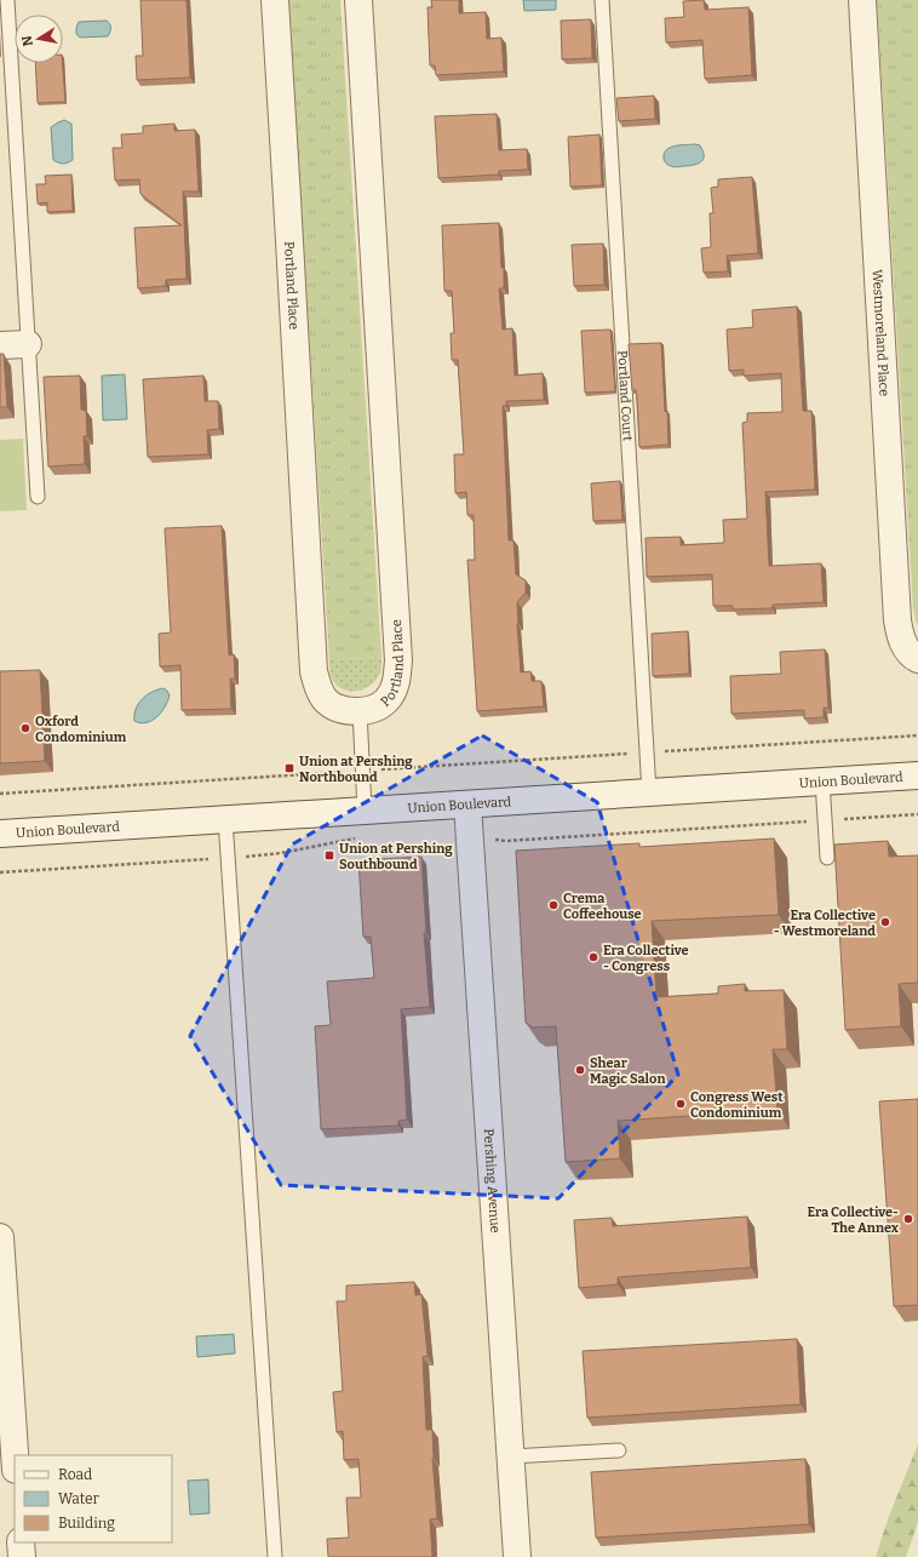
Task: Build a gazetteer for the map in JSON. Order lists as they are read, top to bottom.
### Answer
{
  "streets": {
    "street": [
      "Portland Place",
      "Westmoreland Place",
      "Union Boulevard",
      "Pershing Avenue"
    ],
    "lane": ["Portland Court"]
  },
  "crossings": [
    ["Portland Court", "Union Boulevard"],
    ["Union Boulevard", "Pershing Avenue"]
  ],
  "places": {
    "other": [
      "Oxford Condominium",
      "Crema Coffeehouse",
      "Era Collective - Westmoreland",
      "Era Collective - Congress",
      "Shear Magic Salon",
      "Congress West Condominium",
      "Era Collective- The Annex"
    ],
    "transit": ["Union at Pershing Northbound", "Union at Pershing Southbound"]
  },
  "legend": ["Road", "Water", "Building"],
  "north": "left"
}
